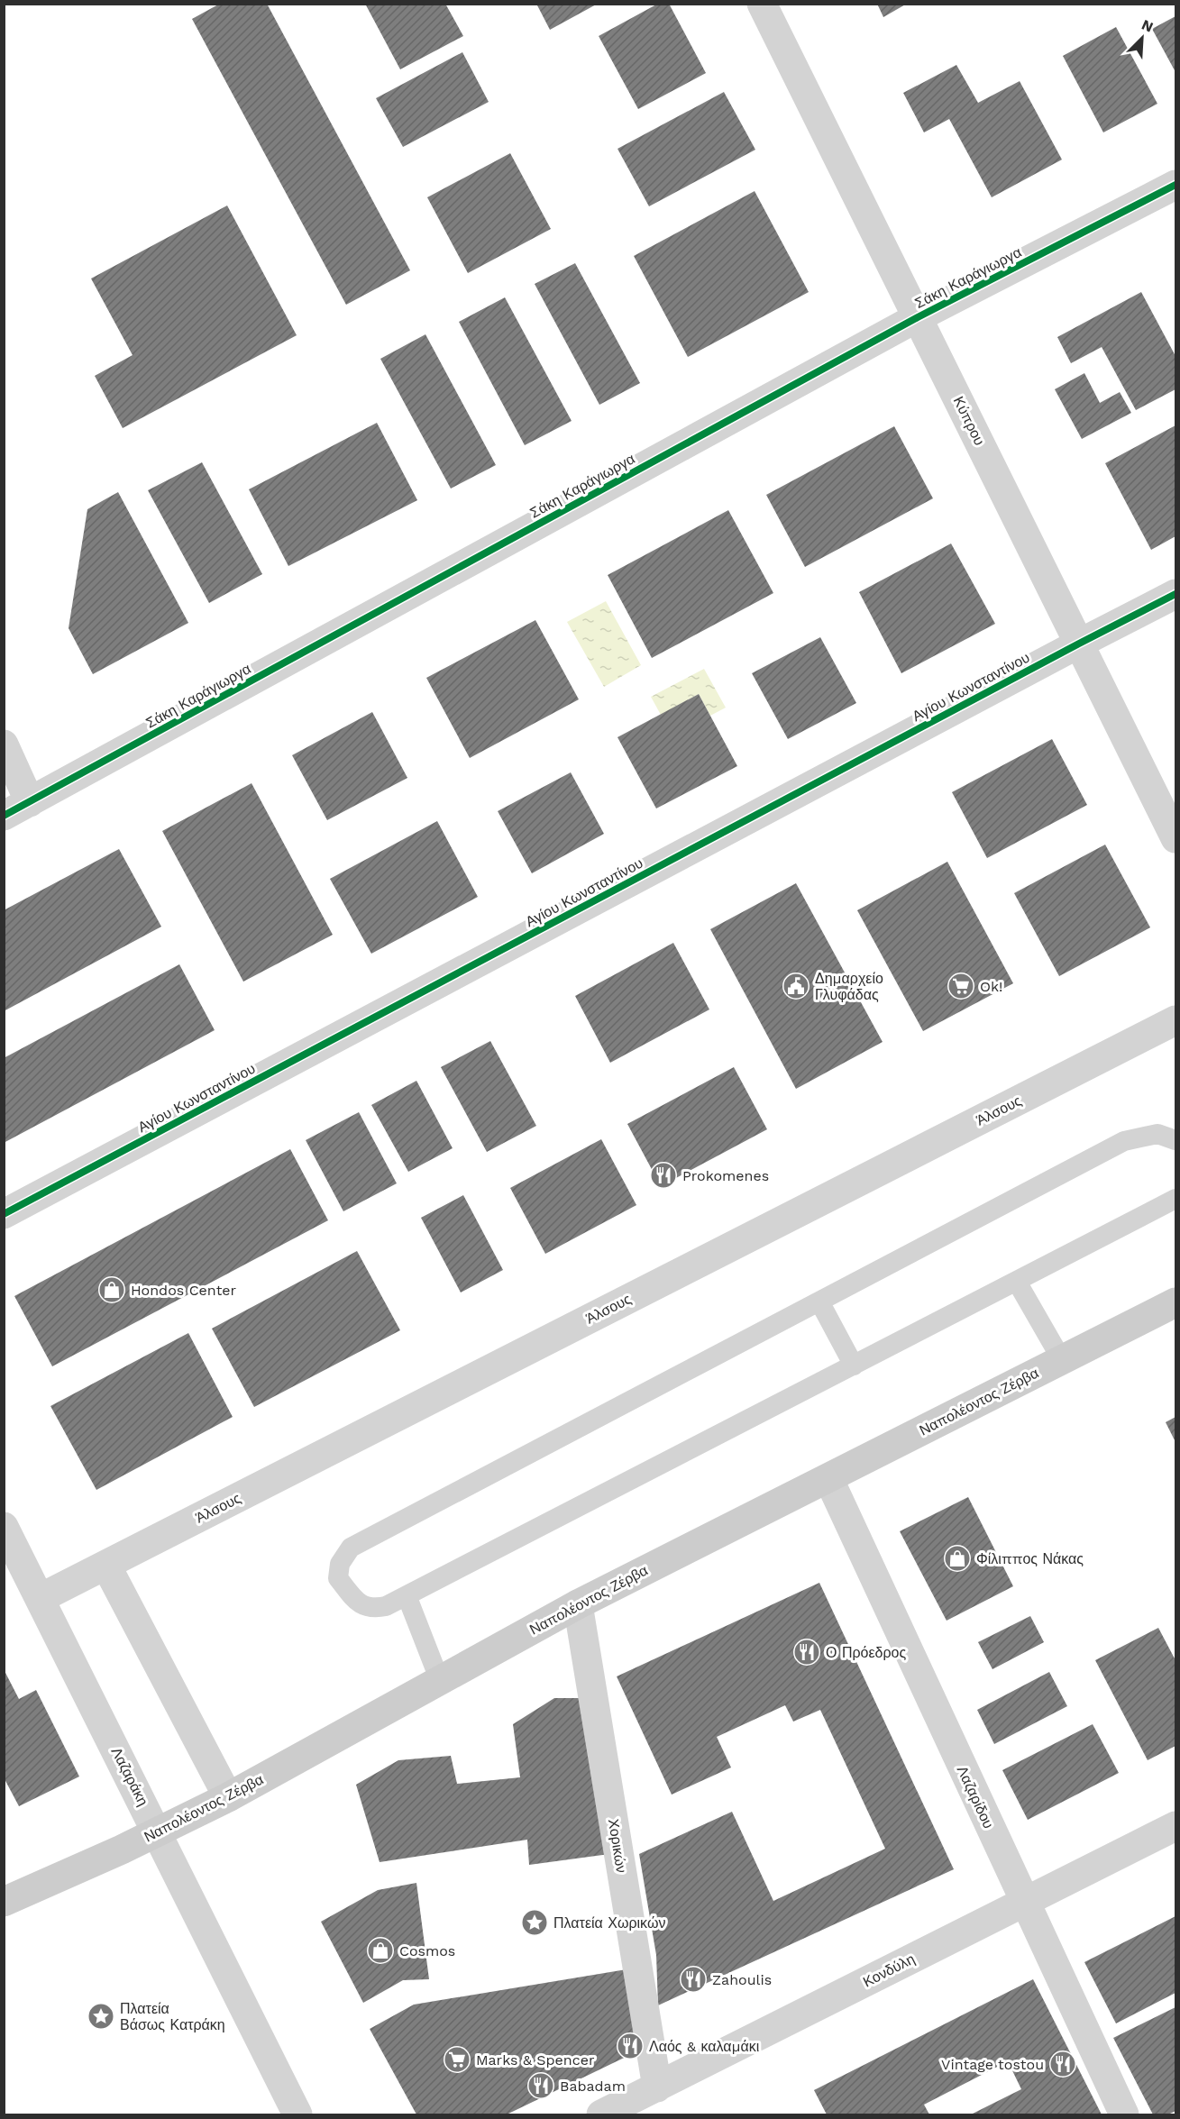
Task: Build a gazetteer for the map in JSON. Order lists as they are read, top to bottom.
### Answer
{
  "streets": {
    "main road": ["Ναπολέοντος Ζέρβα"],
    "street": [
      "Σάκη Καράγιωργα",
      "Κύπρου",
      "Αγίου Κωνσταντίνου",
      "Άλσους",
      "Λαζαράκη",
      "Λαζαρίδου",
      "Χορικών",
      "Κονδύλη"
    ]
  },
  "crossings": [
    ["Σάκη Καράγιωργα", "Κύπρου"],
    ["Κύπρου", "Αγίου Κωνσταντίνου"],
    ["Άλσους", "Λαζαράκη"],
    ["Ναπολέοντος Ζέρβα", "Λαζαράκη"],
    ["Ναπολέοντος Ζέρβα", "Λαζαρίδου"],
    ["Ναπολέοντος Ζέρβα", "Χορικών"],
    ["Λαζαρίδου", "Κονδύλη"],
    ["Χορικών", "Κονδύλη"]
  ],
  "places": {
    "public building": ["Δημαρχείο Γλυφάδας"],
    "supermarket": ["Ok!", "Marks & Spencer"],
    "restaurant": [
      "Prokomenes",
      "Ο Πρόεδρος",
      "Zahoulis",
      "Λαός & καλαμάκι",
      "Vintage tostou",
      "Babadam"
    ],
    "shop": ["Hondos Center", "Φίλιππος Νάκας", "Cosmos"],
    "place": ["Πλατεία Χωρικών", "Πλατεία Βάσως Κατράκη"]
  },
  "north": "top right"
}
